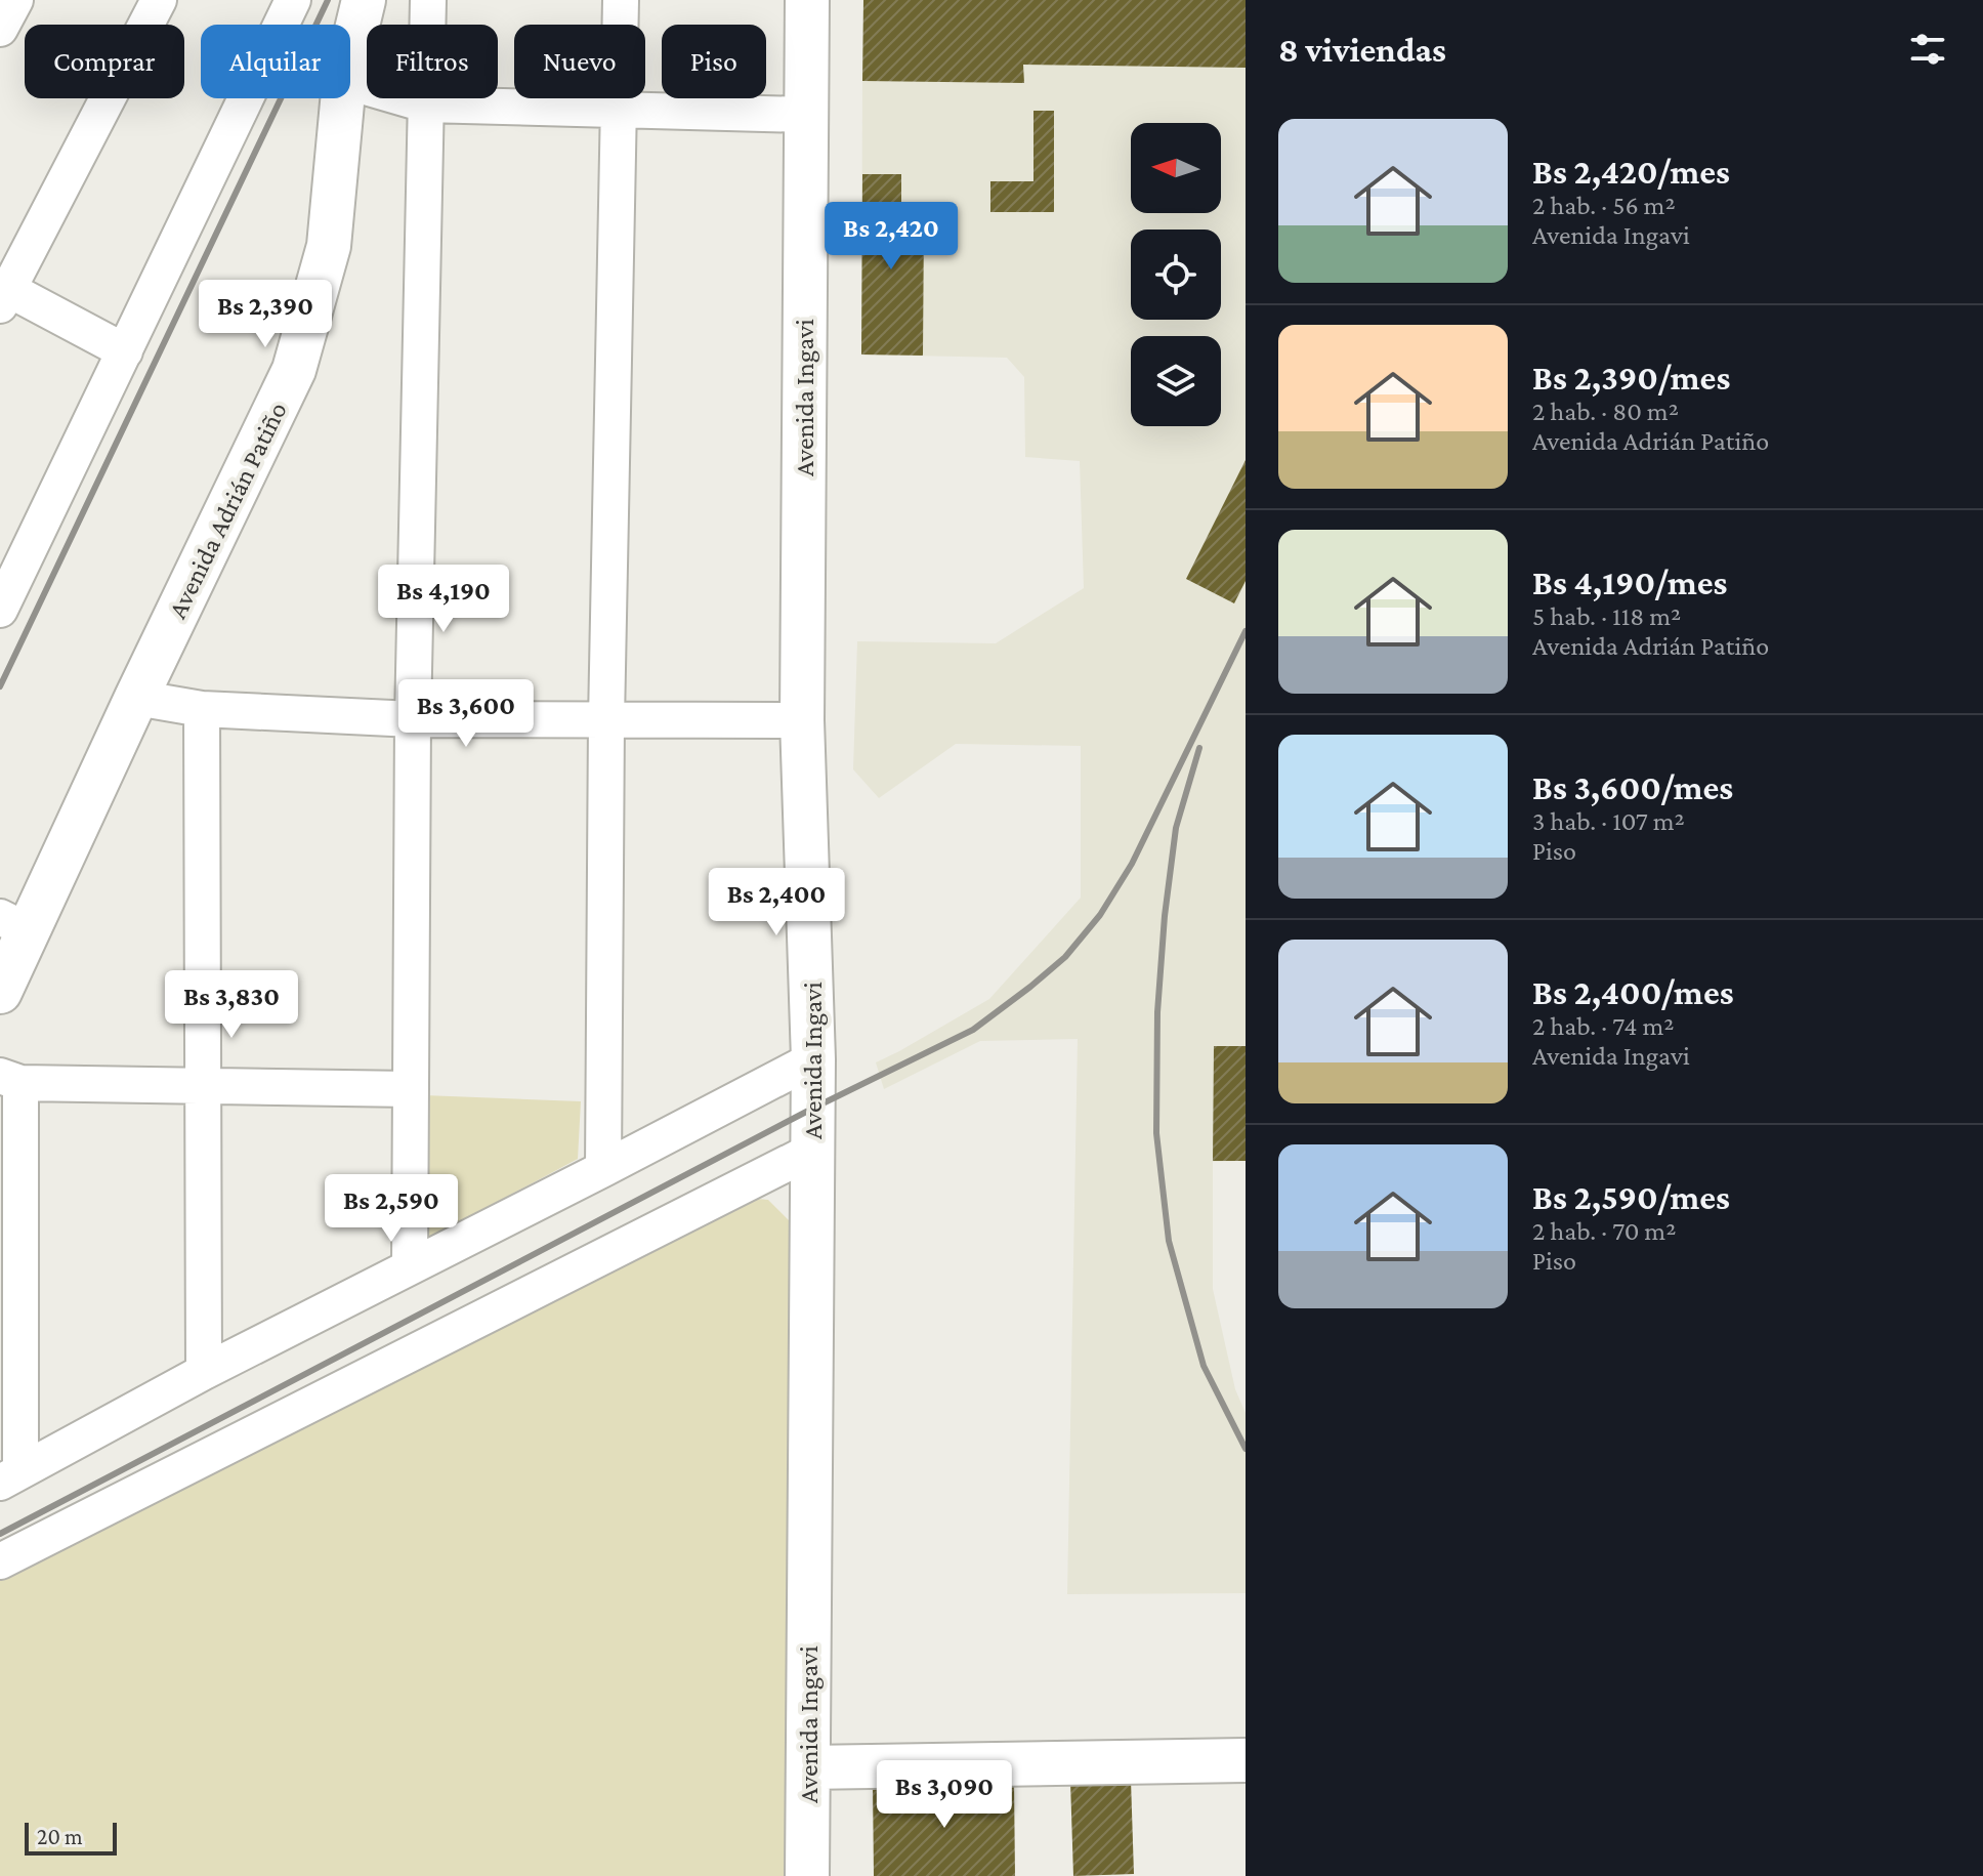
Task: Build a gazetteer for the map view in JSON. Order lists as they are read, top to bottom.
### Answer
{
  "streets": {
    "street": ["Avenida Ingavi", "Avenida Adrián Patiño"]
  },
  "scale_bar": "20 m",
  "north": "left",
  "page": {
    "heading": "8 viviendas",
    "chip": [
      "Comprar",
      "Alquilar",
      "Filtros",
      "Nuevo",
      "Piso"
    ],
    "list": [
      {
        "name": "Bs 2,420/mes",
        "note": "2 hab. · 56 m² · Avenida Ingavi"
      },
      {
        "name": "Bs 2,390/mes",
        "note": "2 hab. · 80 m² · Avenida Adrián Patiño"
      },
      {
        "name": "Bs 4,190/mes",
        "note": "5 hab. · 118 m² · Avenida Adrián Patiño"
      },
      {
        "name": "Bs 3,600/mes",
        "note": "3 hab. · 107 m² · Piso"
      },
      {
        "name": "Bs 2,400/mes",
        "note": "2 hab. · 74 m² · Avenida Ingavi"
      },
      {
        "name": "Bs 2,590/mes",
        "note": "2 hab. · 70 m² · Piso"
      }
    ],
    "price": [
      "Bs 2,420",
      "Bs 2,390",
      "Bs 4,190",
      "Bs 3,600",
      "Bs 2,400",
      "Bs 3,830",
      "Bs 2,590",
      "Bs 3,090"
    ],
    "scale": "20 m"
  }
}
